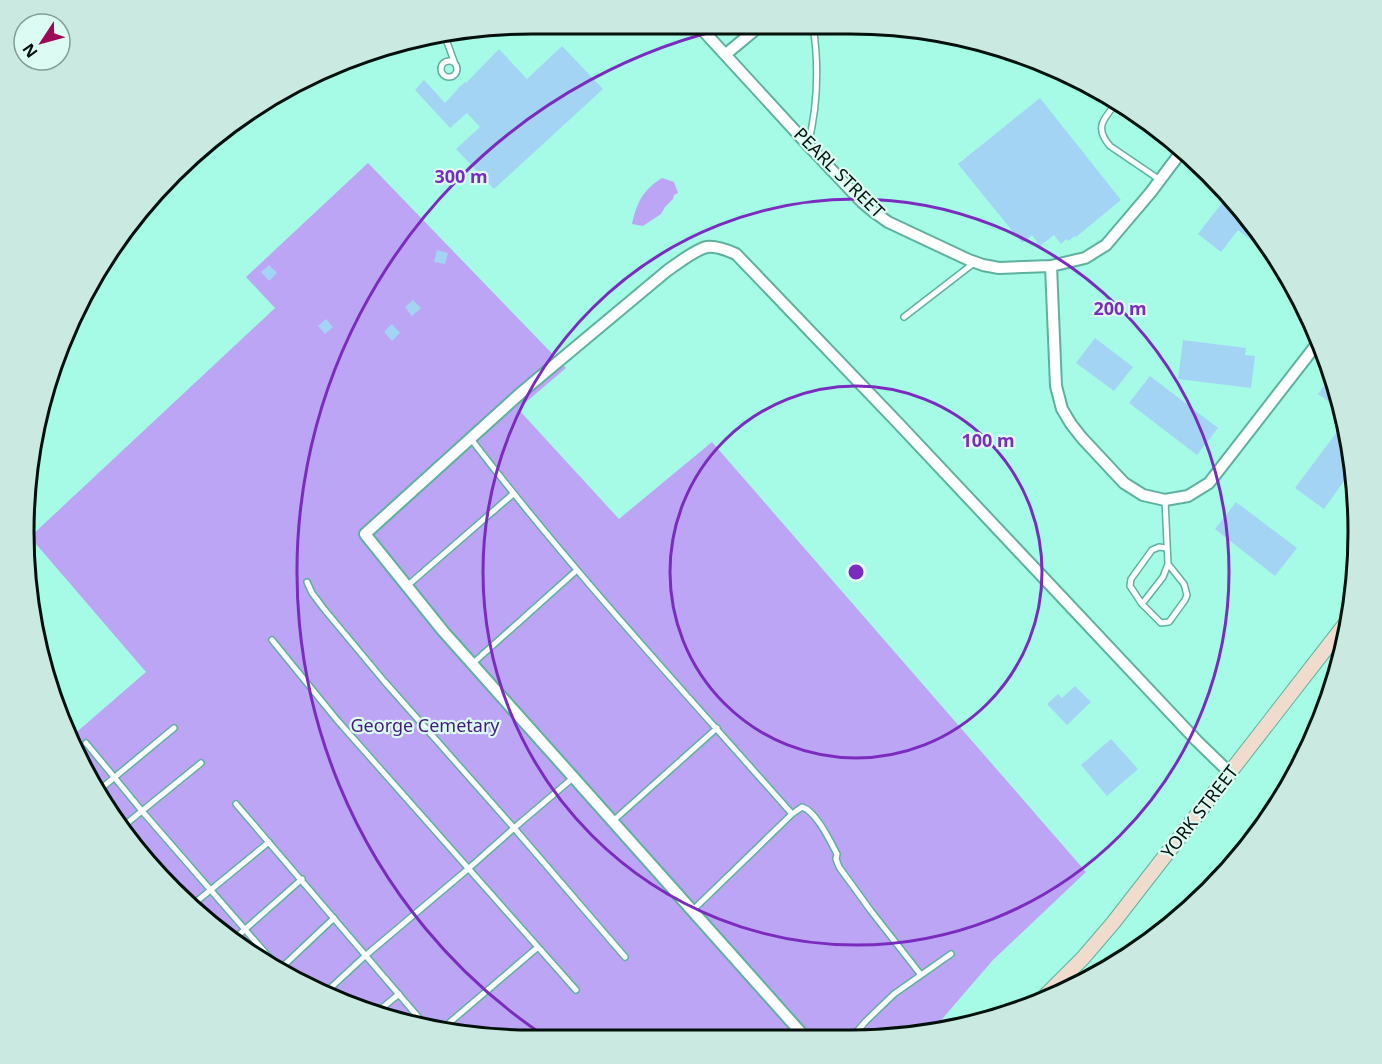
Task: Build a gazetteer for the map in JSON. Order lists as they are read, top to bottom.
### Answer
{
  "streets": {
    "main road": ["YORK STREET"],
    "street": ["PEARL STREET"]
  },
  "parks": ["George Cemetary"],
  "north": "bottom left",
  "rings": ["300 m", "200 m", "100 m"]
}
